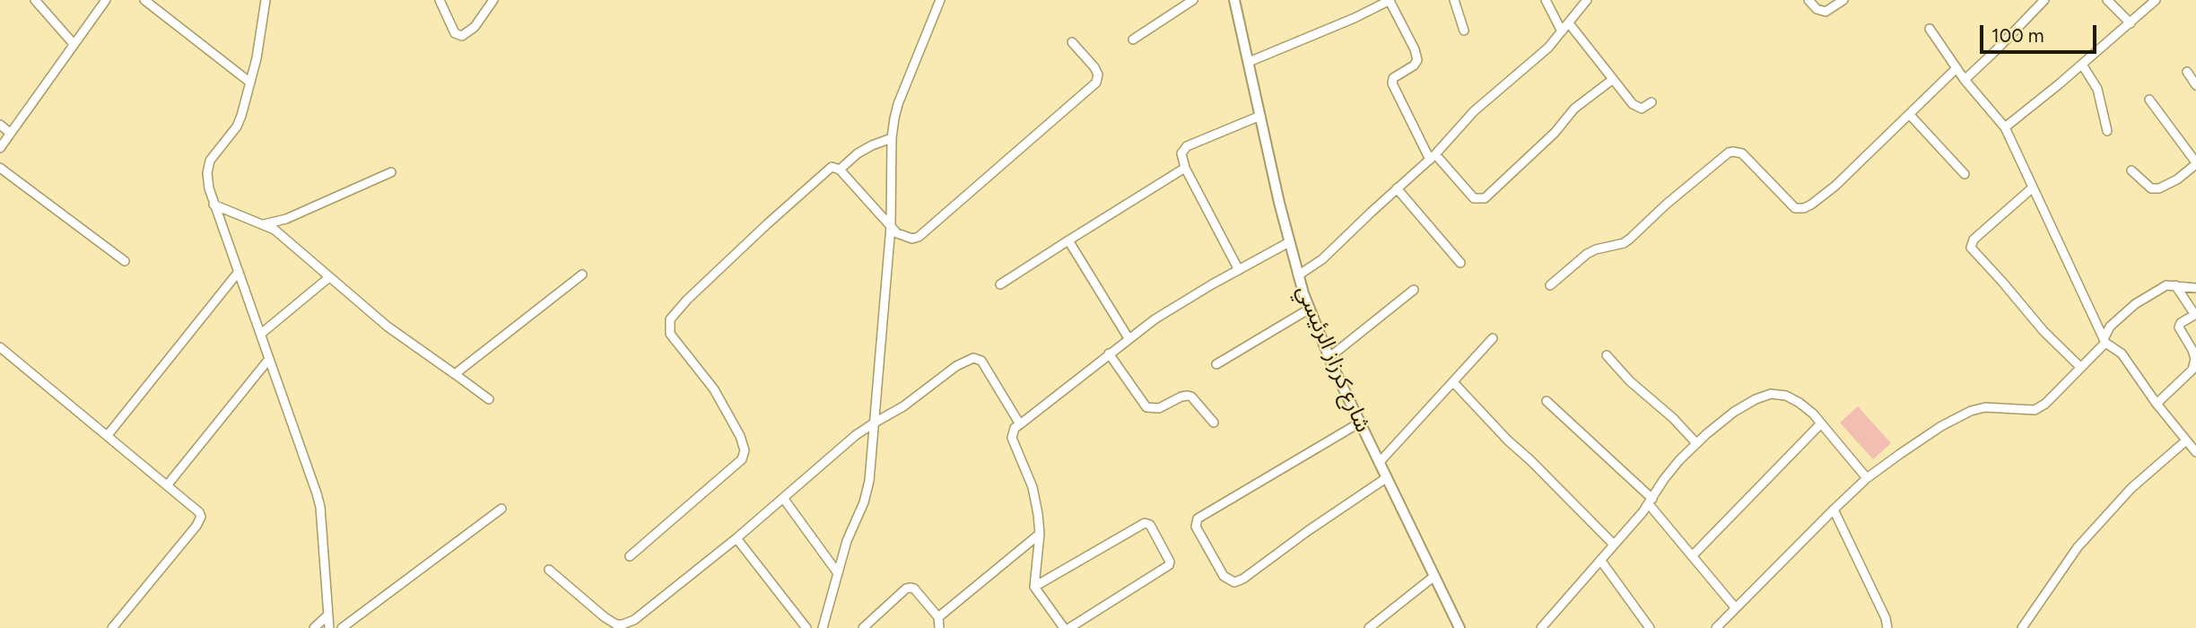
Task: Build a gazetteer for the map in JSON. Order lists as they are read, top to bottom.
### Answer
{
  "streets": {
    "street": ["شارع كرزاز الرئيسي"]
  },
  "scale_bar": "100 m"
}
